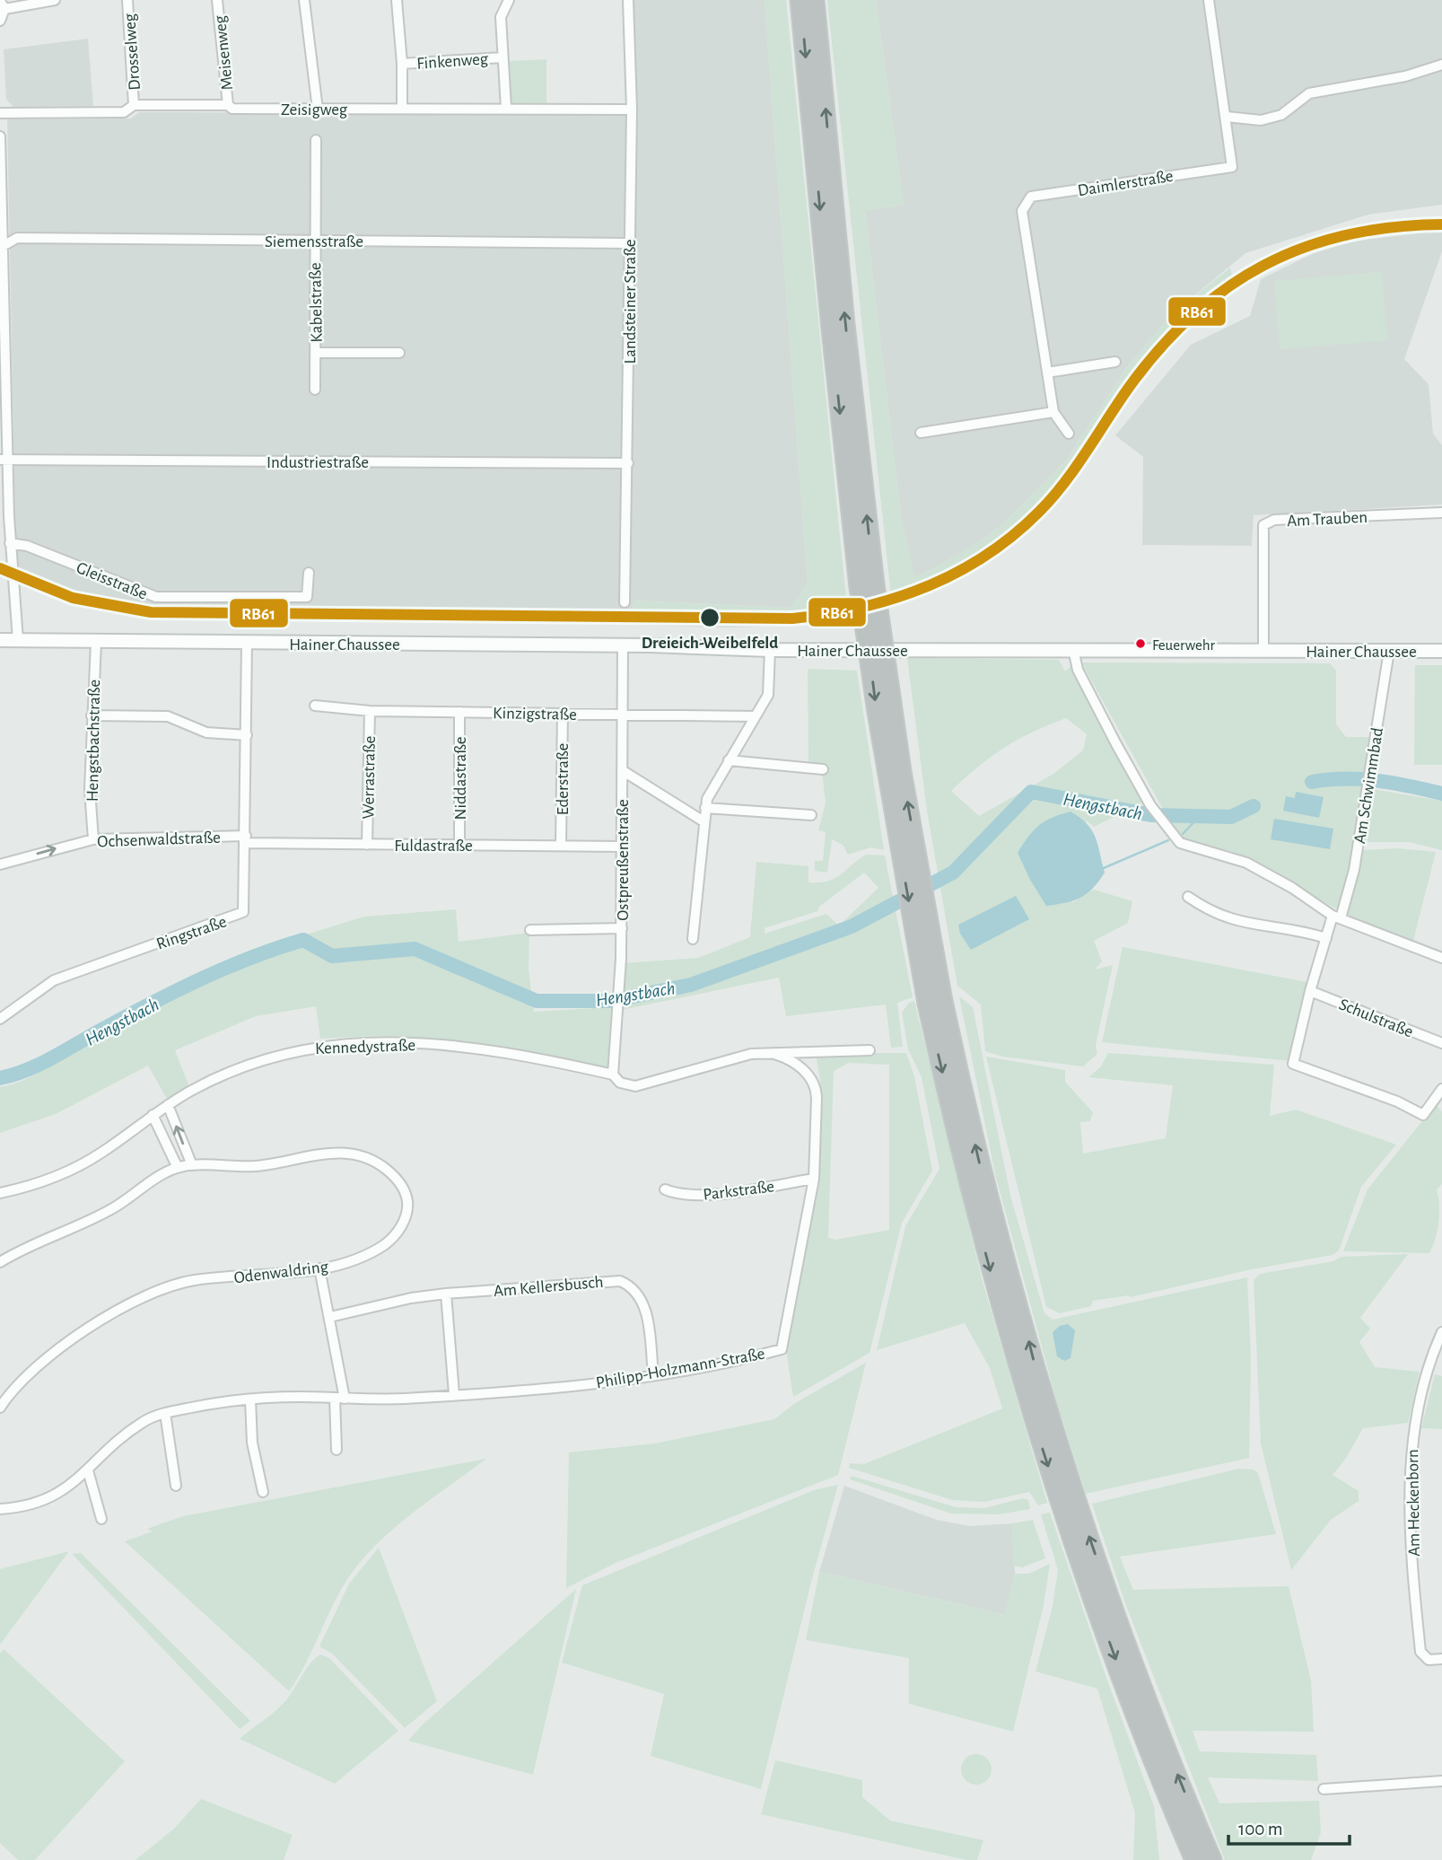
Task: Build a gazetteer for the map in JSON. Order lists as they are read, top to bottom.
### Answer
{
  "streets": {
    "street": [
      "Drosselweg",
      "Meisenweg",
      "Finkenweg",
      "Zeisigweg",
      "Daimlerstraße",
      "Siemensstraße",
      "Landsteiner Straße",
      "Kabelstraße",
      "Industriestraße",
      "Am Trauben",
      "Gleisstraße",
      "Hainer Chaussee",
      "Kinzigstraße",
      "Hengstbachstraße",
      "Werrastraße",
      "Niddastraße",
      "Ederstraße",
      "Am Schwimmbad",
      "Ochsenwaldstraße",
      "Fuldastraße",
      "Ostpreußenstraße",
      "Ringstraße",
      "Schulstraße",
      "Kennedystraße",
      "Parkstraße",
      "Odenwaldring",
      "Am Kellersbusch",
      "Philipp-Holzmann-Straße",
      "Am Heckenborn"
    ]
  },
  "crossings": [
    ["Drosselweg", "Zeisigweg"],
    ["Meisenweg", "Zeisigweg"],
    ["Finkenweg", "Zeisigweg"],
    ["Zeisigweg", "Landsteiner Straße"],
    ["Siemensstraße", "Landsteiner Straße"],
    ["Siemensstraße", "Kabelstraße"],
    ["Landsteiner Straße", "Industriestraße"],
    ["Am Trauben", "Hainer Chaussee"],
    ["Hainer Chaussee", "Hengstbachstraße"],
    ["Hainer Chaussee", "Am Schwimmbad"],
    ["Hainer Chaussee", "Ostpreußenstraße"],
    ["Hainer Chaussee", "Ringstraße"],
    ["Kinzigstraße", "Werrastraße"],
    ["Kinzigstraße", "Niddastraße"],
    ["Kinzigstraße", "Ederstraße"],
    ["Kinzigstraße", "Ostpreußenstraße"],
    ["Hengstbachstraße", "Ochsenwaldstraße"],
    ["Werrastraße", "Fuldastraße"],
    ["Niddastraße", "Fuldastraße"],
    ["Ederstraße", "Fuldastraße"],
    ["Am Schwimmbad", "Schulstraße"],
    ["Ochsenwaldstraße", "Fuldastraße"],
    ["Ochsenwaldstraße", "Ringstraße"],
    ["Fuldastraße", "Ostpreußenstraße"],
    ["Fuldastraße", "Ringstraße"],
    ["Ostpreußenstraße", "Kennedystraße"],
    ["Parkstraße", "Philipp-Holzmann-Straße"],
    ["Am Kellersbusch", "Philipp-Holzmann-Straße"]
  ],
  "one_way": ["Ochsenwaldstraße"],
  "water": ["Hengstbach"],
  "places": ["Dreieich-Weibelfeld", "Feuerwehr"],
  "lines": ["transit line RB61"],
  "scale_bar": "100 m"
}
